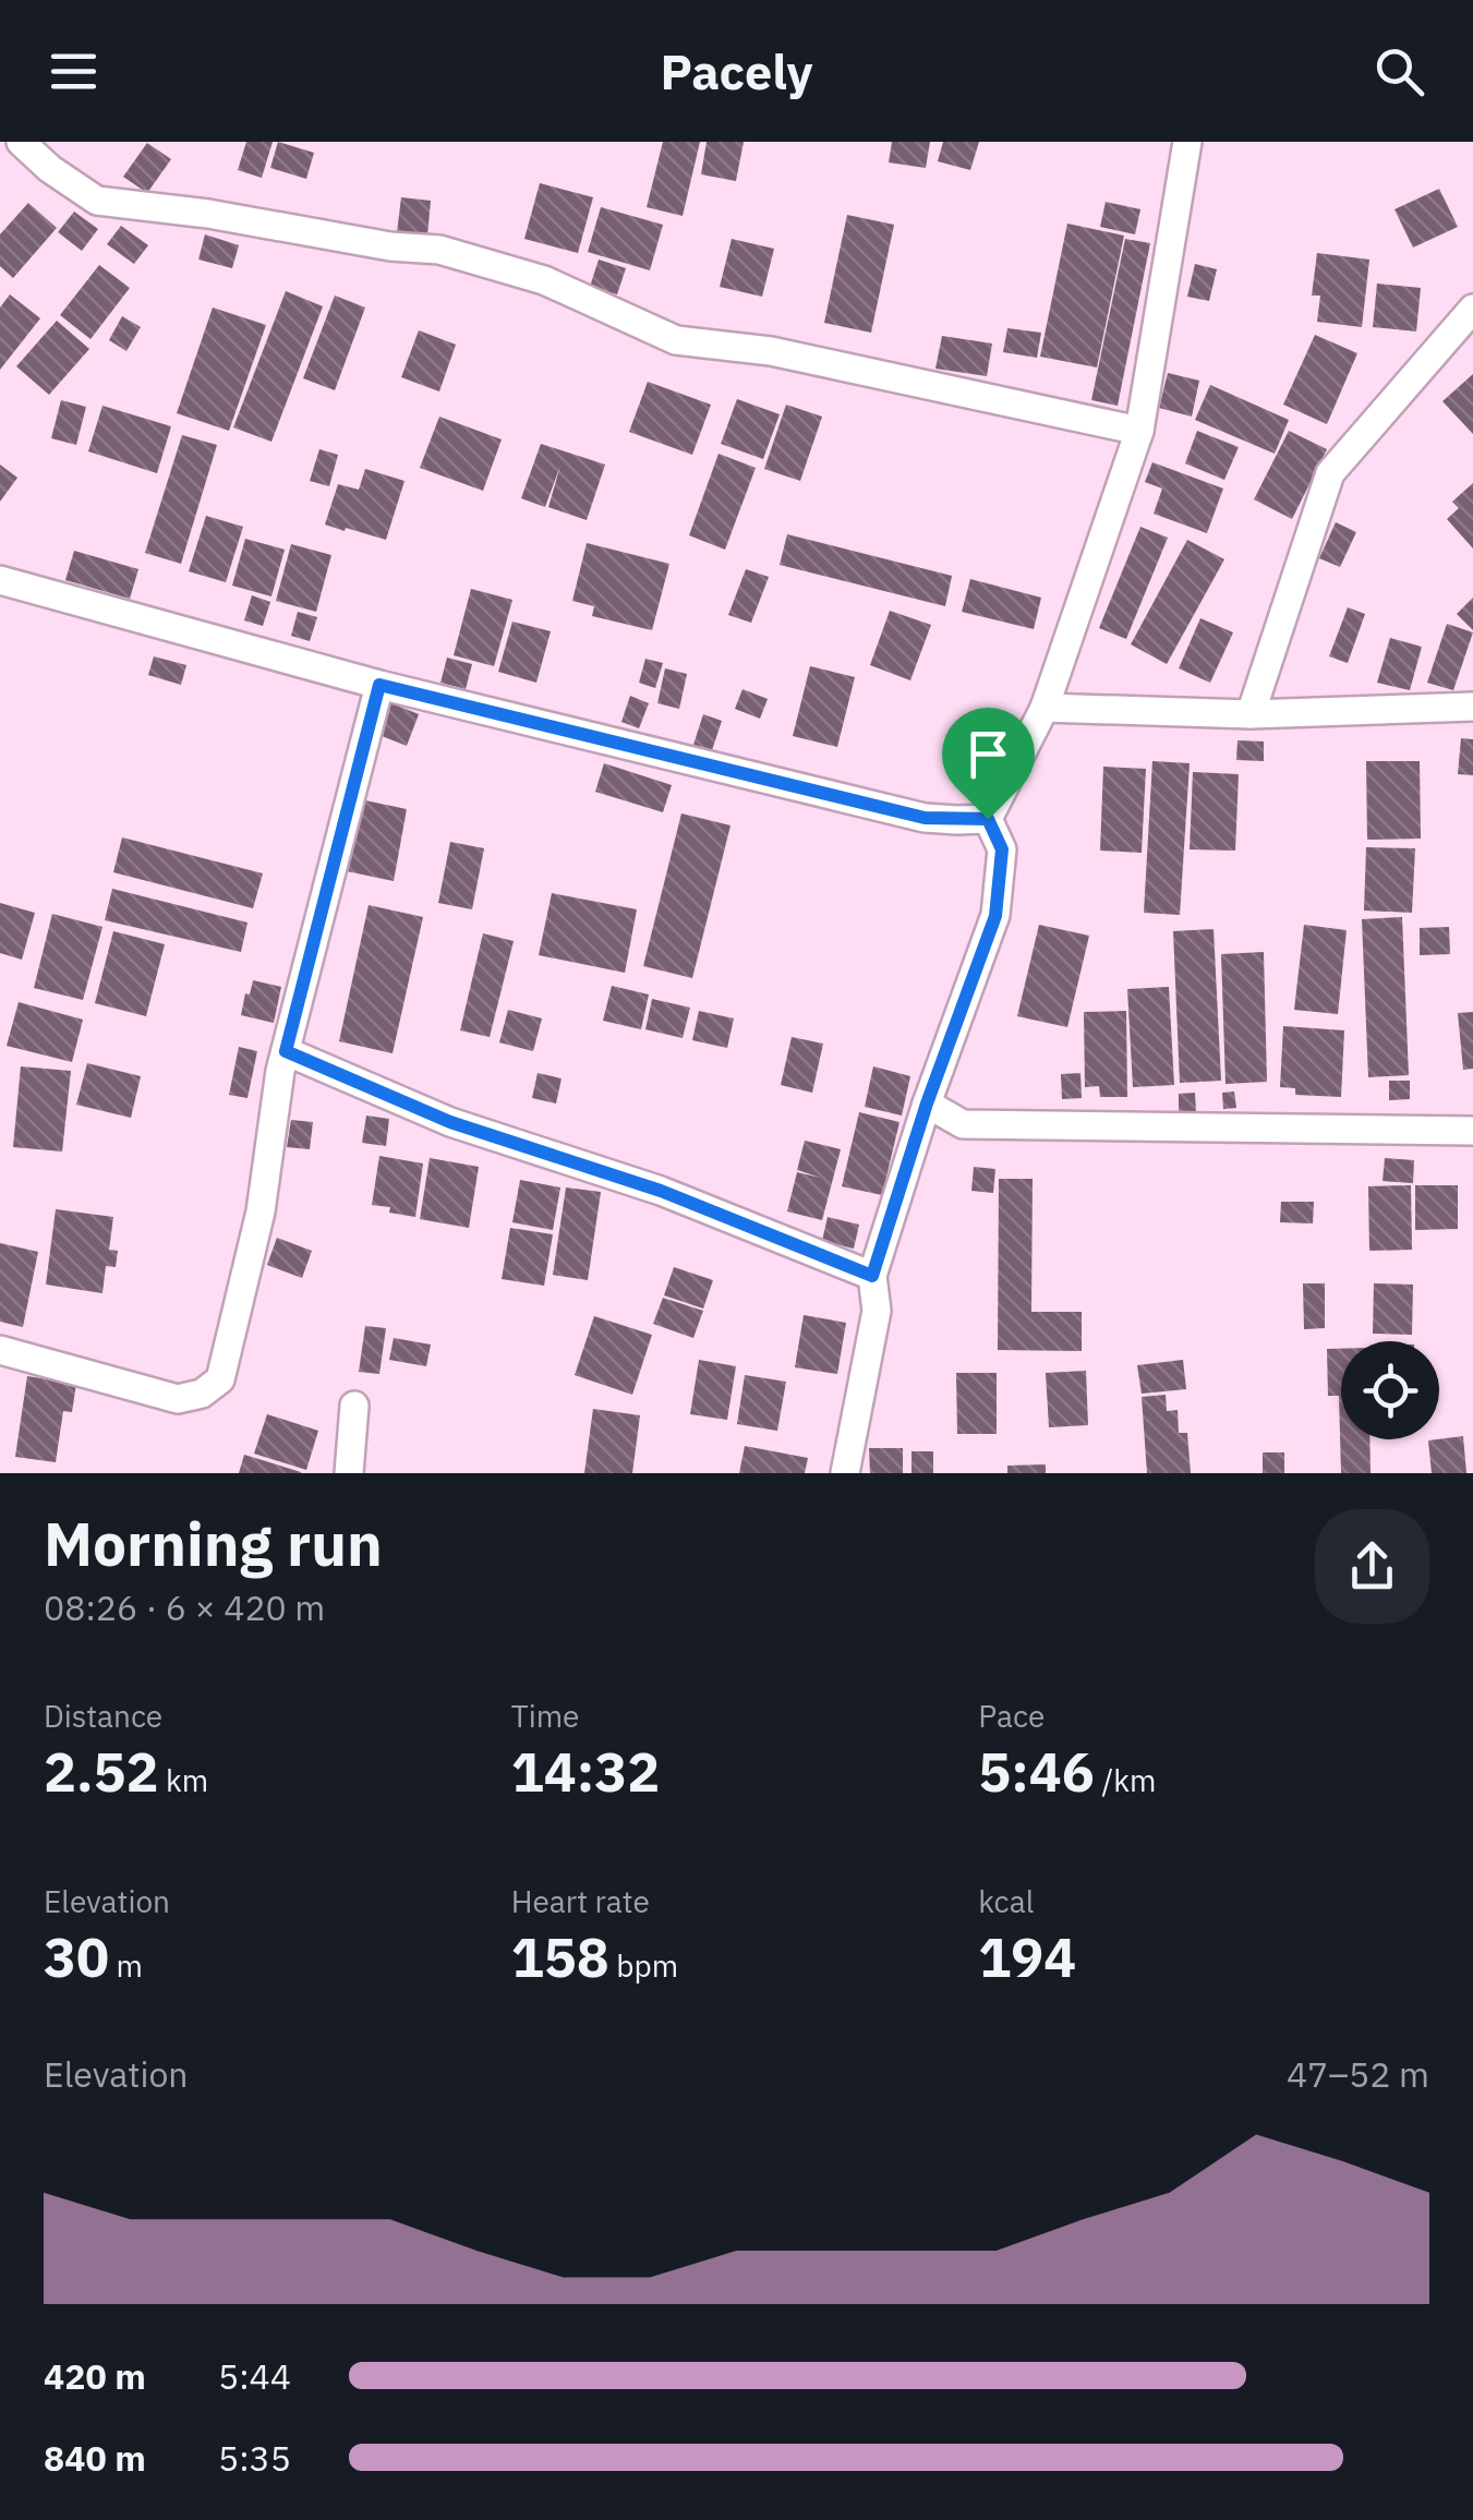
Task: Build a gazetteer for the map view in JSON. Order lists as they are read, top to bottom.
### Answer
{
  "page": {
    "header": "Pacely",
    "heading": ["Morning run", "08:26 · 6 × 420 m"],
    "stats": [
      ["Distance", "2.52 km"],
      ["Time", "14:32"],
      ["Pace", "5:46 /km"],
      ["Elevation", "30 m"],
      ["Heart rate", "158 bpm"],
      ["kcal", "194"]
    ],
    "chart": ["Elevation", "47–52 m"],
    "list": [
      {
        "name": "420 m",
        "note": "5:44"
      },
      {
        "name": "840 m",
        "note": "5:35"
      }
    ]
  }
}
